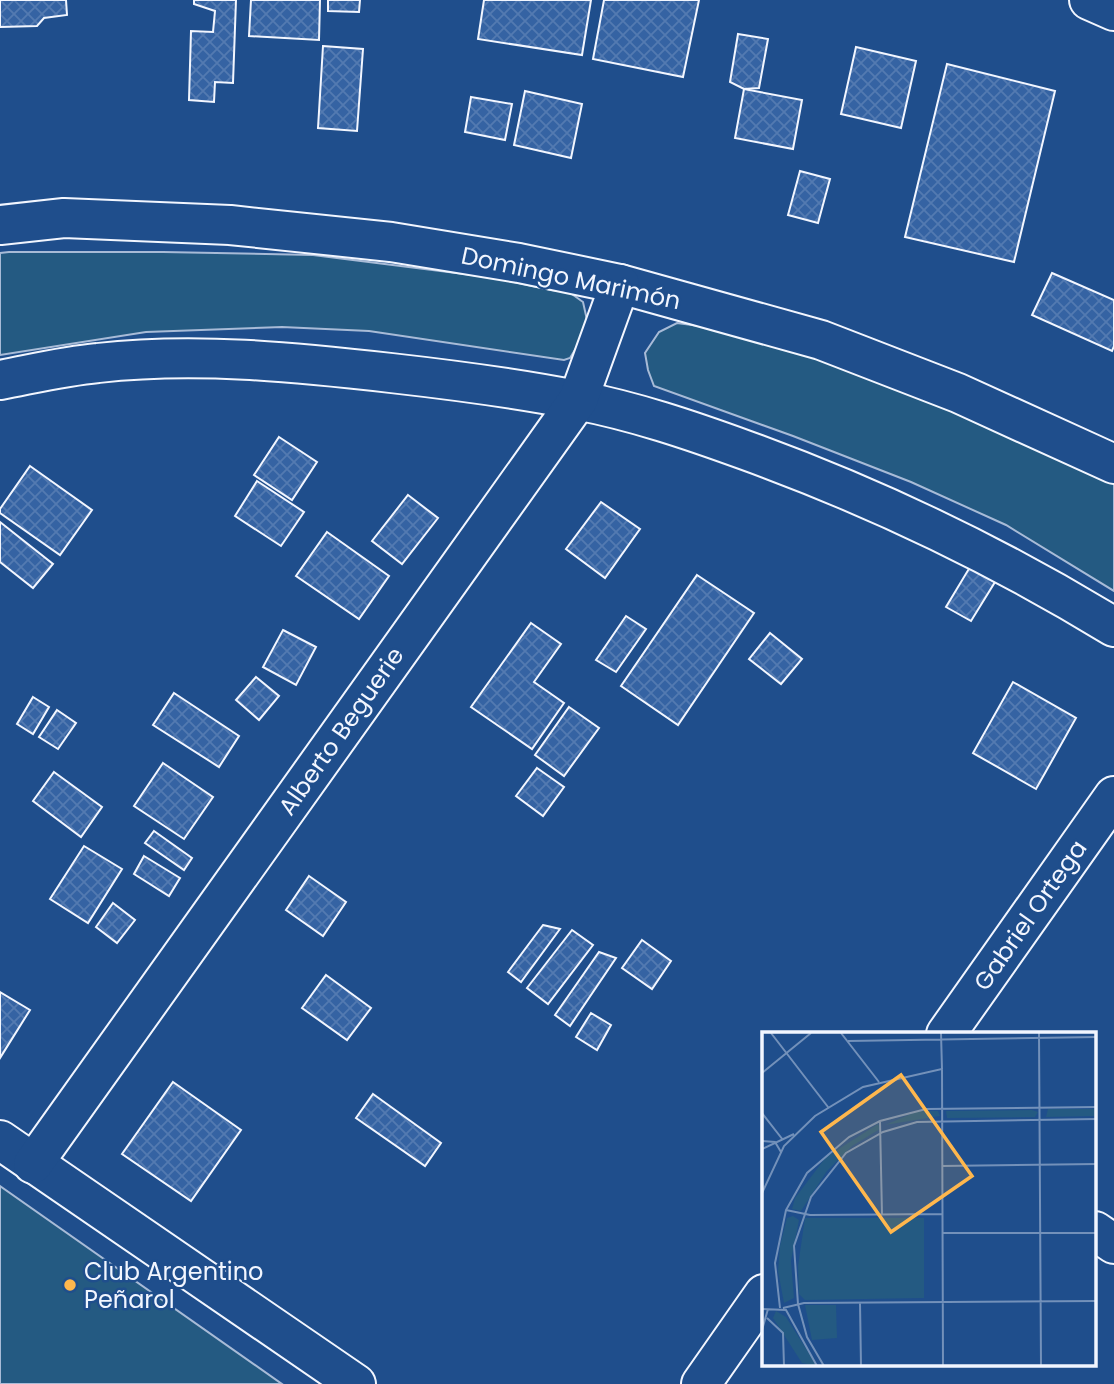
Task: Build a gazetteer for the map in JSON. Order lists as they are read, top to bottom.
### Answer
{
  "streets": {
    "street": ["Domingo Marimón", "Alberto Beguerie", "Gabriel Ortega"]
  },
  "crossings": [
    ["Domingo Marimón", "Alberto Beguerie"]
  ],
  "places": ["Club Argentino Peñarol"]
}
